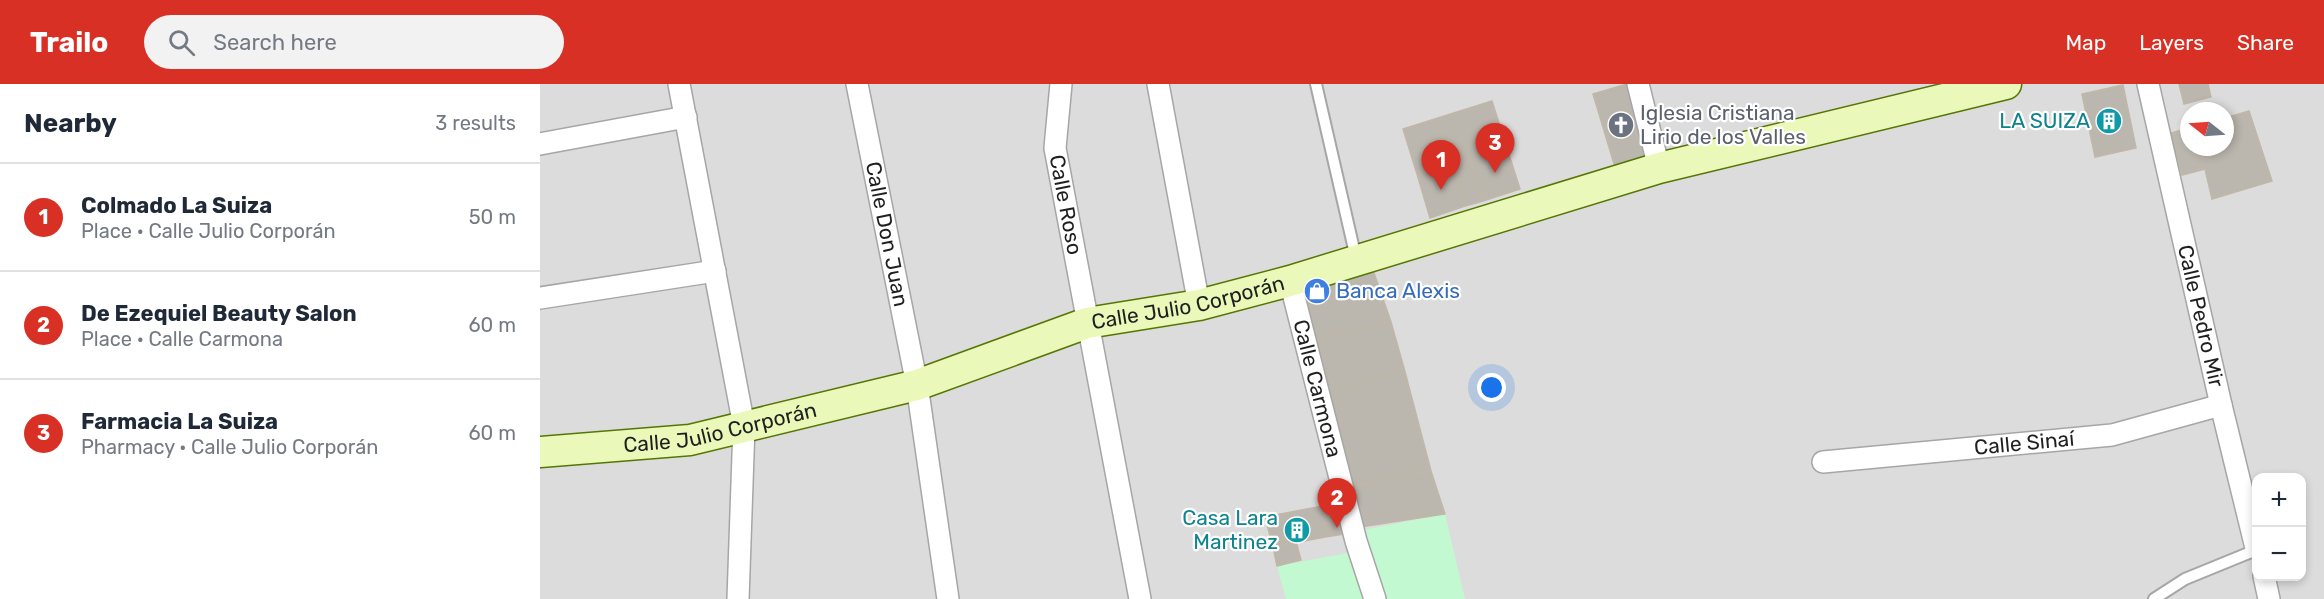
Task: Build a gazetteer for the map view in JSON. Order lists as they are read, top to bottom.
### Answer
{
  "streets": {
    "street": [
      "Calle Roso",
      "Calle Don Juan",
      "Calle Julio Corporán",
      "Calle Pedro Mir",
      "Calle Carmona",
      "Calle Sinaí"
    ]
  },
  "crossings": [
    ["Calle Roso", "Calle Julio Corporán"],
    ["Calle Don Juan", "Calle Julio Corporán"],
    ["Calle Julio Corporán", "Calle Carmona"],
    ["Calle Pedro Mir", "Calle Sinaí"]
  ],
  "places": {
    "building": ["LA SUIZA", "Casa Lara Martinez"],
    "church": ["Iglesia Cristiana Lirio de los Valles"],
    "shop": ["Banca Alexis"]
  },
  "north": "left",
  "page": {
    "header": "Trailo",
    "search": "Search here",
    "nav": ["Map", "Layers", "Share"],
    "heading": ["Nearby", "3 results"],
    "pins": ["3", "1", "2"],
    "list": [
      {
        "mark": "1",
        "name": "Colmado La Suiza",
        "note": "Place · Calle Julio Corporán",
        "value": "50 m"
      },
      {
        "mark": "2",
        "name": "De Ezequiel Beauty Salon",
        "note": "Place · Calle Carmona",
        "value": "60 m"
      },
      {
        "mark": "3",
        "name": "Farmacia La Suiza",
        "note": "Pharmacy · Calle Julio Corporán",
        "value": "60 m"
      }
    ],
    "map_buttons": ["+", "−"]
  }
}
